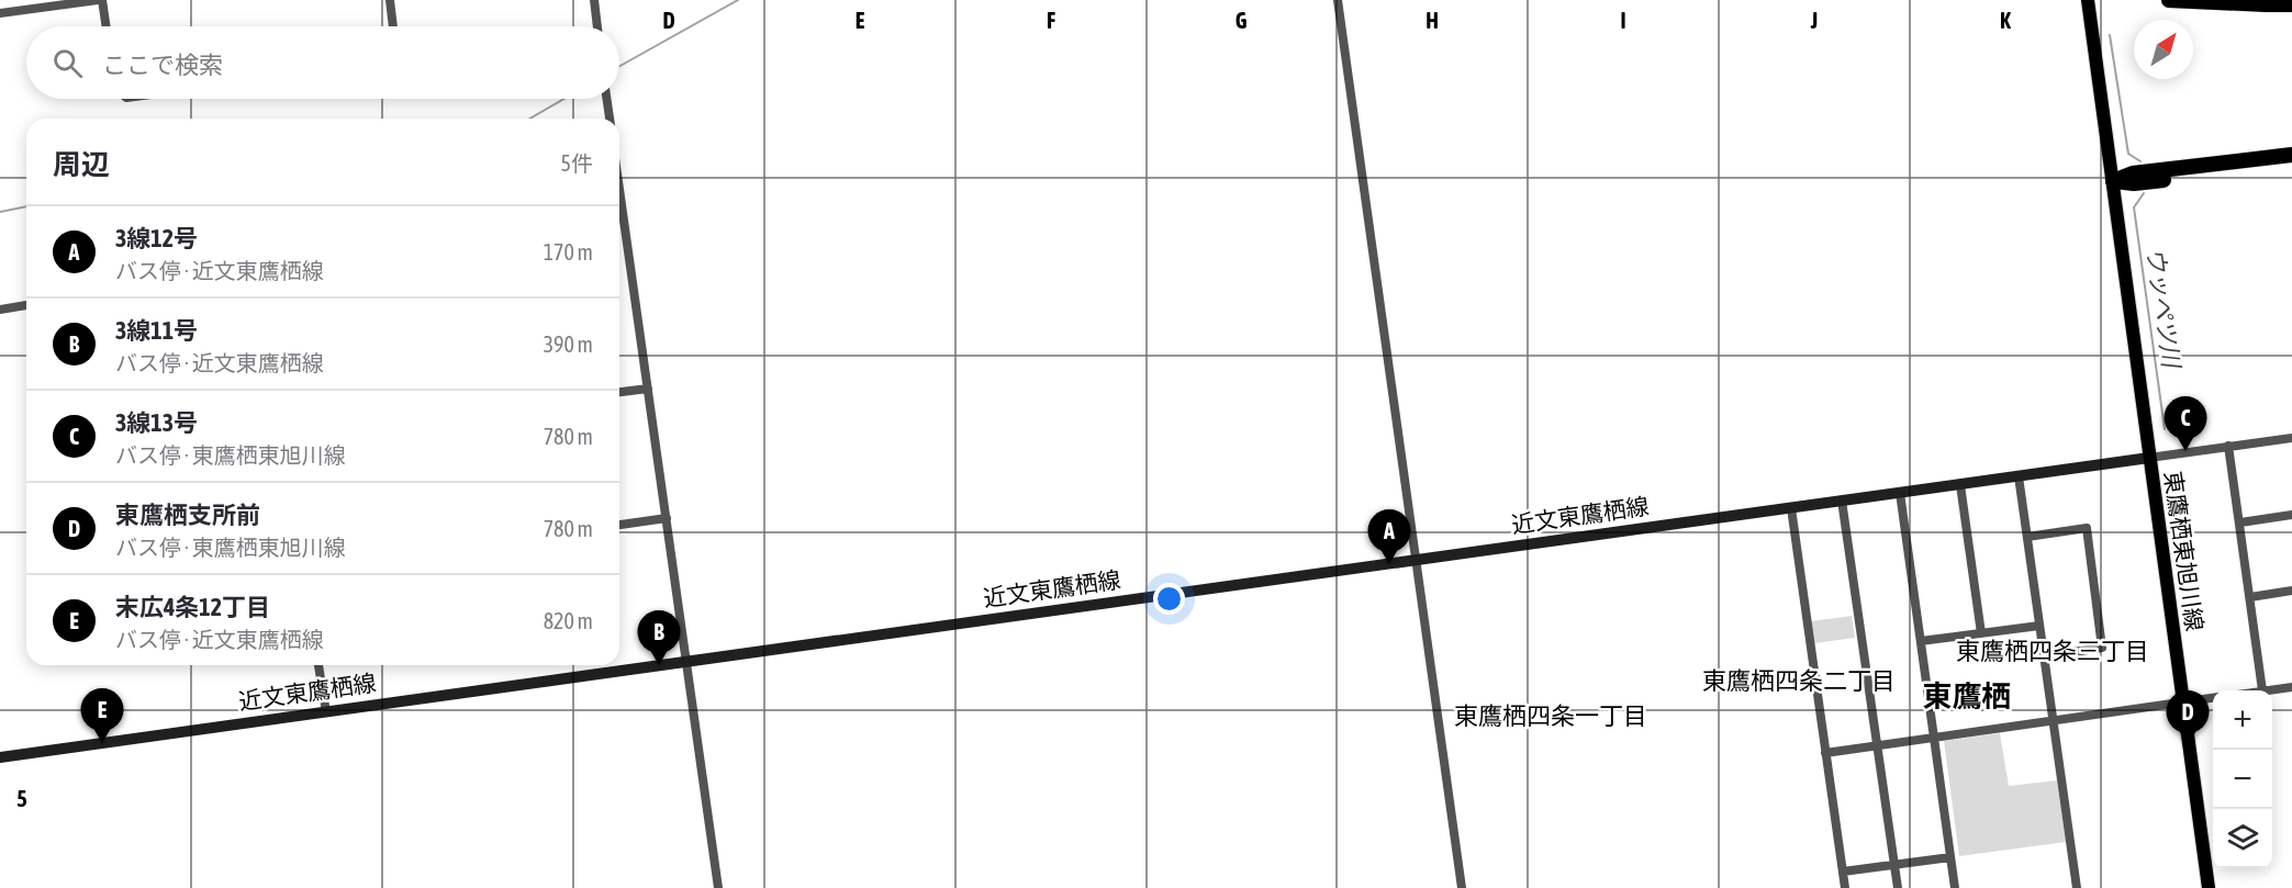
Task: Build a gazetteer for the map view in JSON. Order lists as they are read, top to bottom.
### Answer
{
  "streets": {
    "main road": ["東鷹栖東旭川線"],
    "street": ["近文東鷹栖線"]
  },
  "crossings": [
    ["近文東鷹栖線", "東鷹栖東旭川線"]
  ],
  "districts": [
    "東鷹栖四条三丁目",
    "東鷹栖四条二丁目",
    "東鷹栖",
    "東鷹栖四条一丁目"
  ],
  "water": ["ウッペツ川"],
  "north": "top right",
  "page": {
    "search": "ここで検索",
    "heading": ["周辺", "5件"],
    "list": [
      {
        "mark": "A",
        "name": "3線12号",
        "note": "バス停 · 近文東鷹栖線",
        "value": "170 m"
      },
      {
        "mark": "B",
        "name": "3線11号",
        "note": "バス停 · 近文東鷹栖線",
        "value": "390 m"
      },
      {
        "mark": "C",
        "name": "3線13号",
        "note": "バス停 · 東鷹栖東旭川線",
        "value": "780 m"
      },
      {
        "mark": "D",
        "name": "東鷹栖支所前",
        "note": "バス停 · 東鷹栖東旭川線",
        "value": "780 m"
      },
      {
        "mark": "E",
        "name": "末広4条12丁目",
        "note": "バス停 · 近文東鷹栖線",
        "value": "820 m"
      }
    ],
    "pins": [
      "C",
      "A",
      "B",
      "E",
      "D"
    ],
    "map_buttons": ["+", "−"]
  },
  "grid": {
    "columns": [
      "D",
      "E",
      "F",
      "G",
      "H",
      "I",
      "J",
      "K"
    ],
    "rows": ["5"]
  }
}
